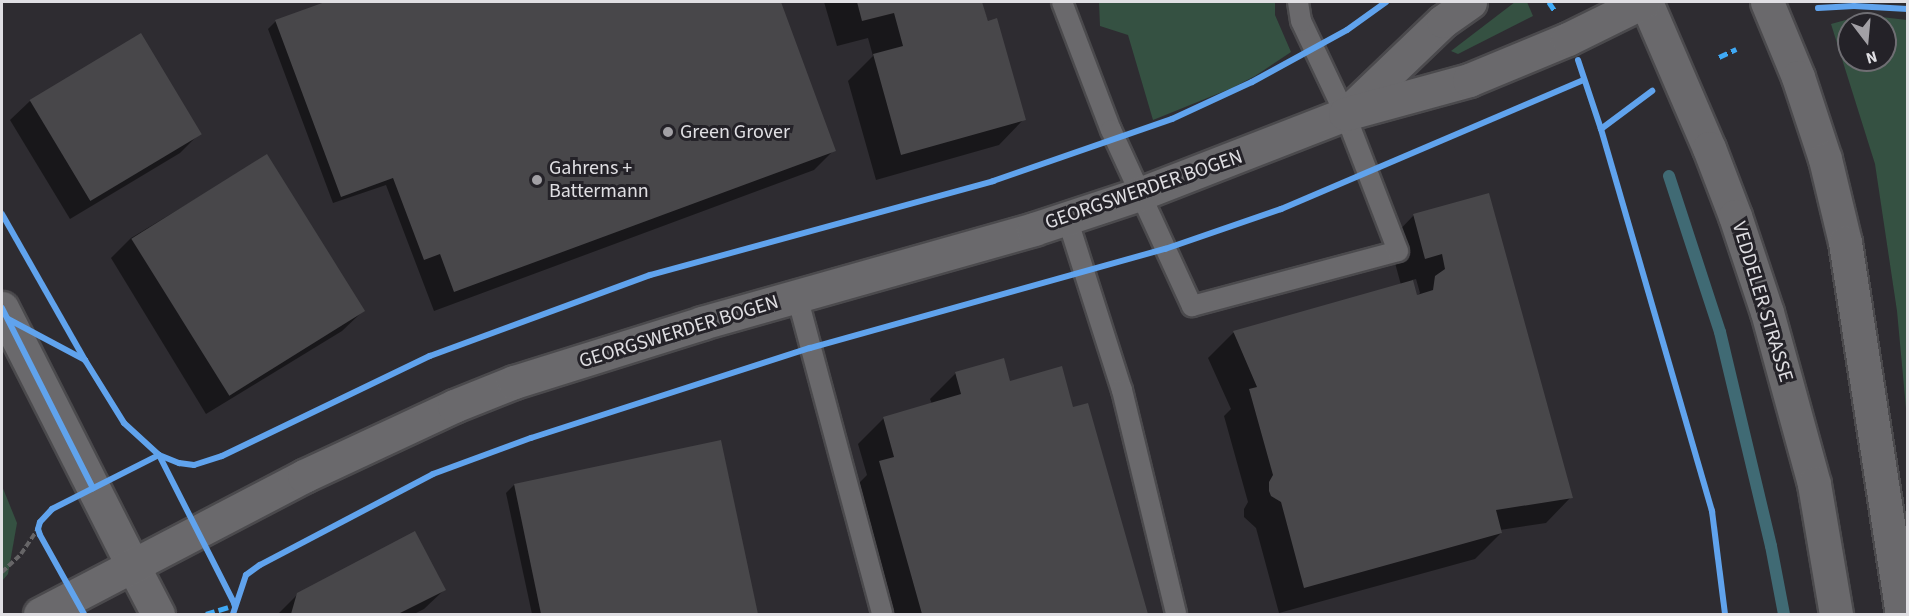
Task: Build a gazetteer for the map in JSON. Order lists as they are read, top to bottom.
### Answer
{
  "streets": {
    "street": ["GEORGSWERDER BOGEN", "VEDDELER STRASSE"]
  },
  "crossings": [
    ["GEORGSWERDER BOGEN", "VEDDELER STRASSE"]
  ],
  "places": ["Green Grover", "Gahrens + Battermann"],
  "north": "bottom"
}
